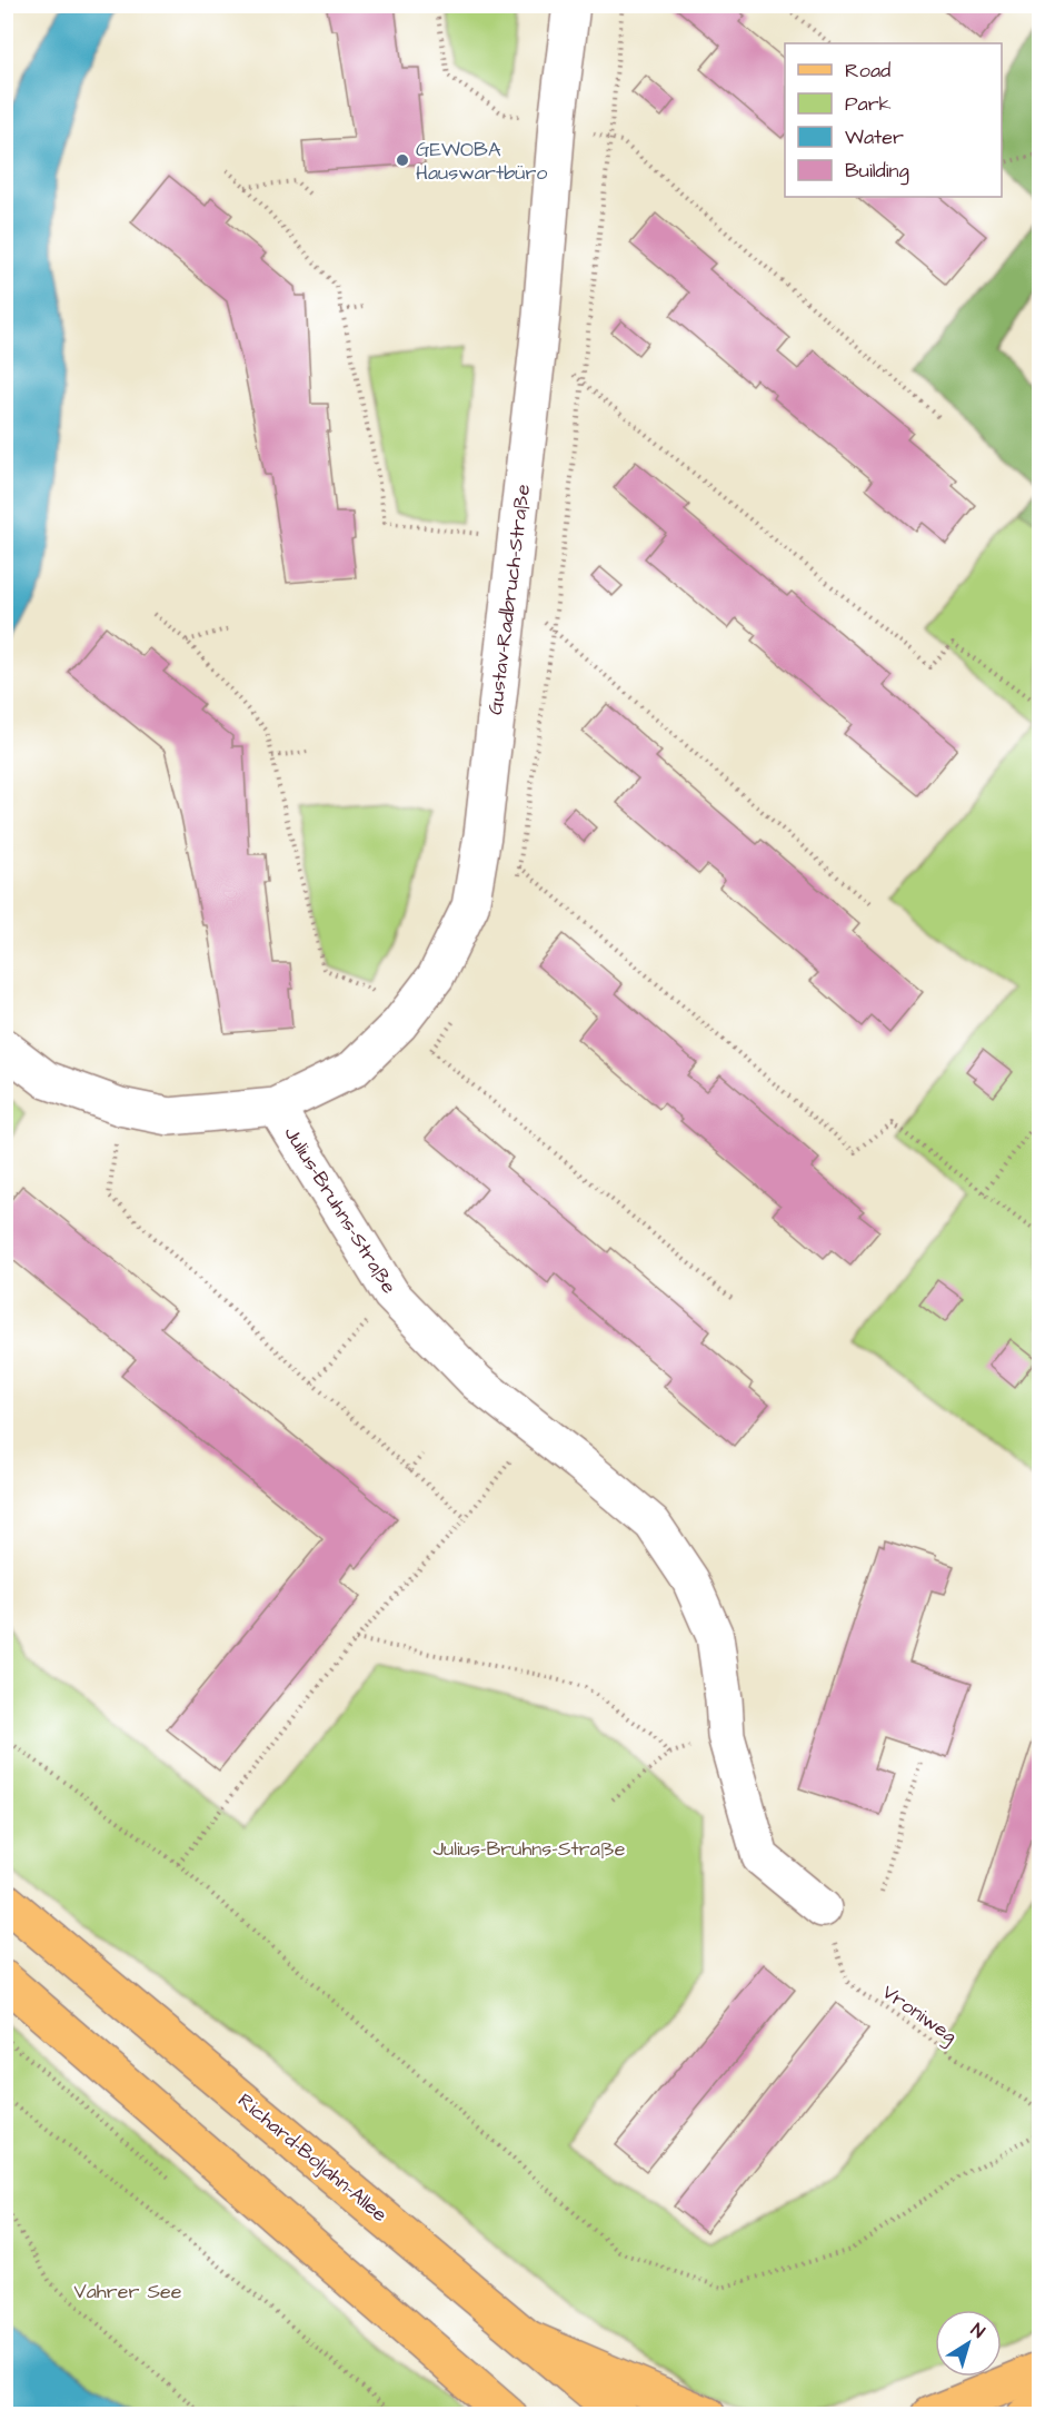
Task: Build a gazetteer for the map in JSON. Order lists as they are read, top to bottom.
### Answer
{
  "streets": {
    "main road": ["Richard-Boljahn-Allee"],
    "street": ["Gustav-Radbruch-Straße", "Julius-Bruhns-Straße"],
    "path": ["Vroniweg"]
  },
  "crossings": [
    ["Gustav-Radbruch-Straße", "Julius-Bruhns-Straße"],
    ["Julius-Bruhns-Straße", "Vroniweg"]
  ],
  "parks": ["Julius-Bruhns-Straße", "Vahrer See"],
  "places": ["GEWOBA Hauswartbüro"],
  "legend": [
    "Road",
    "Park",
    "Water",
    "Building"
  ],
  "north": "top right"
}
